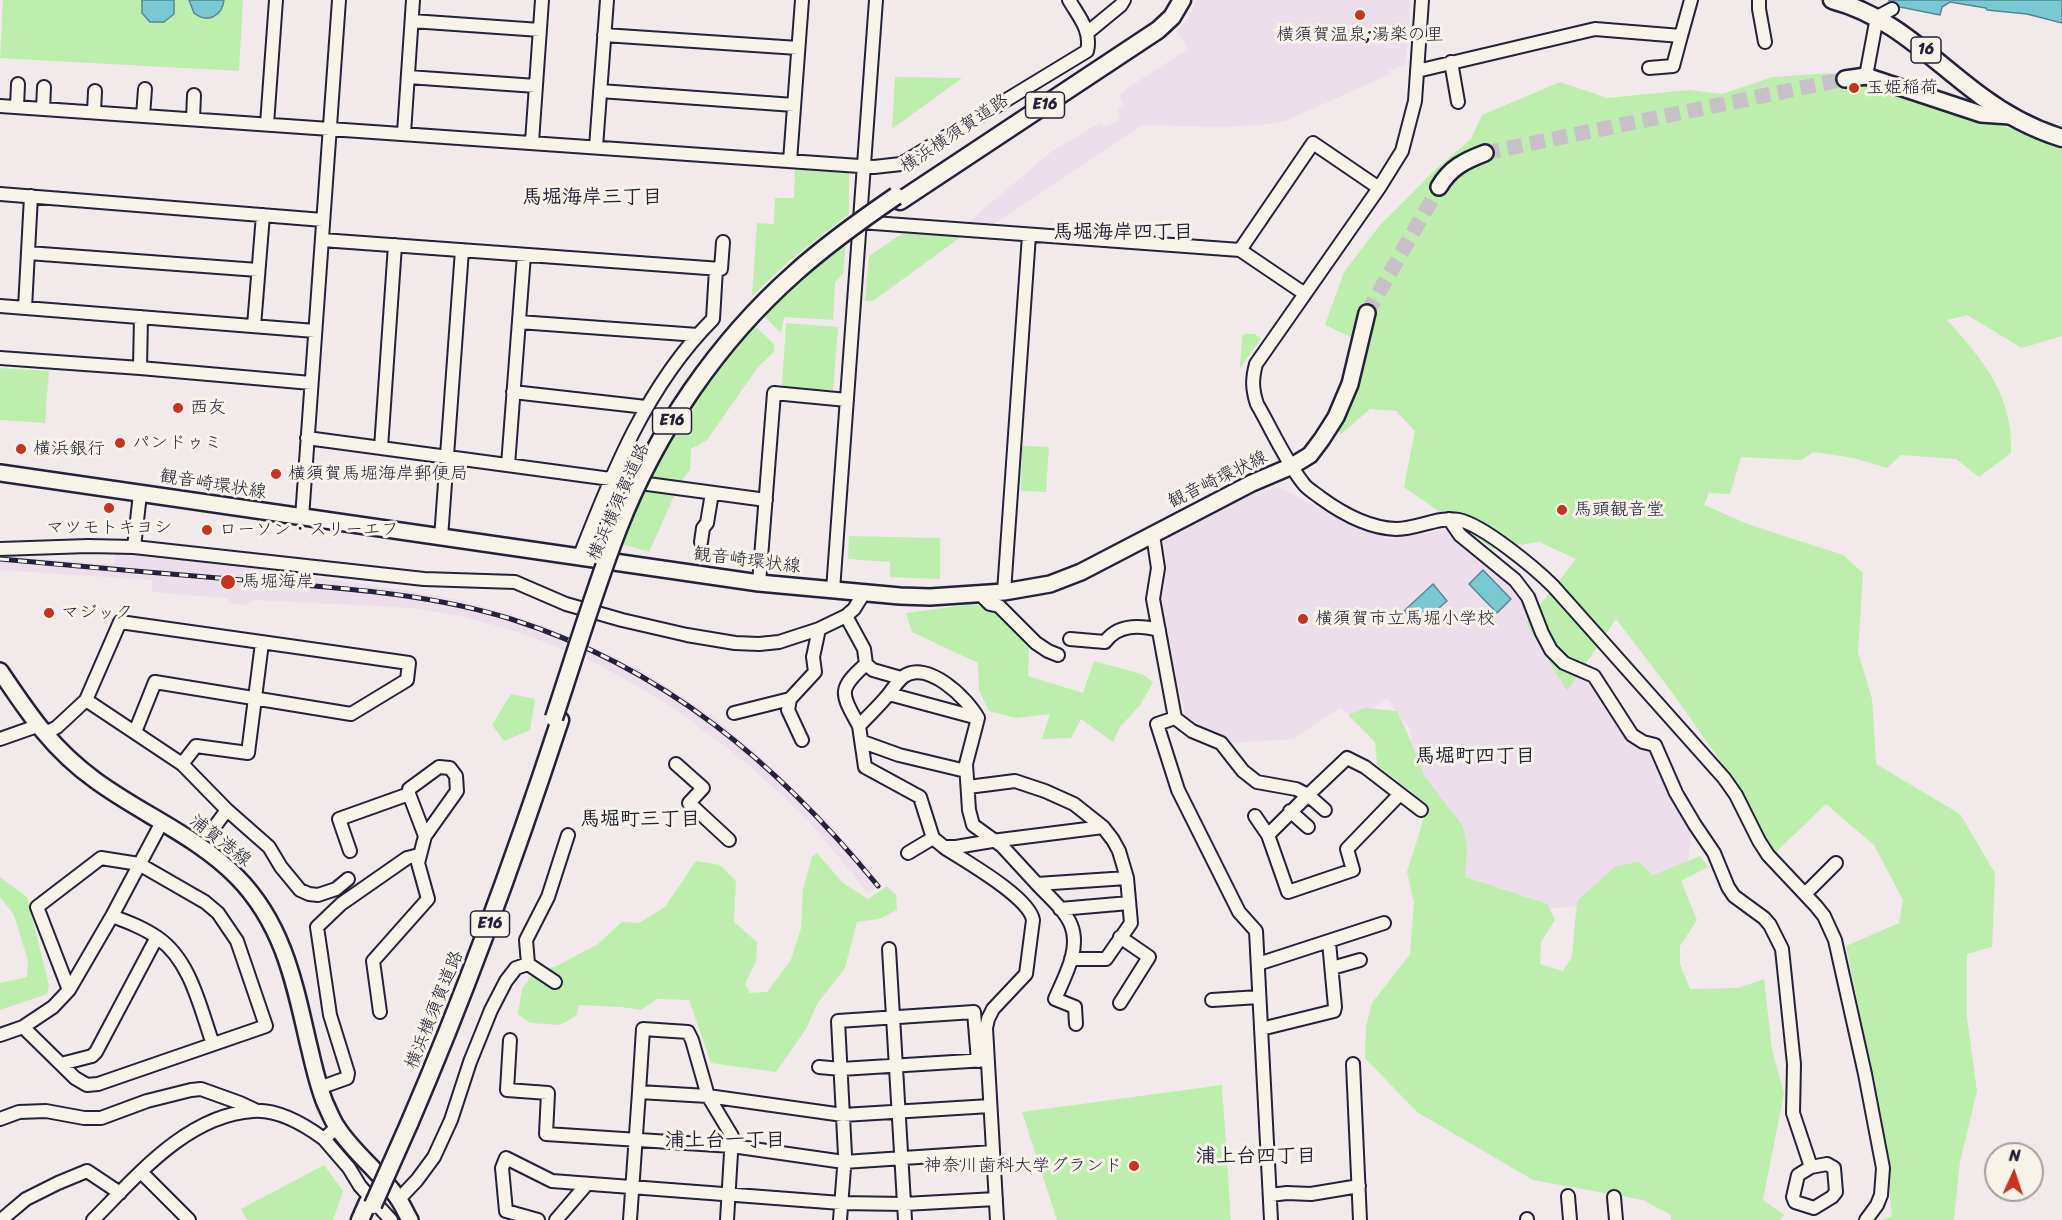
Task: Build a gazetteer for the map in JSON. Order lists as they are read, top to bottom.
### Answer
{
  "streets": {
    "highway": ["16", "E16", "横浜横須賀道路"],
    "main road": ["観音崎環状線", "浦賀港線"]
  },
  "districts": [
    "馬堀海岸三丁目",
    "馬堀海岸四丁目",
    "馬堀町四丁目",
    "馬堀町三丁目",
    "浦上台一丁目",
    "浦上台四丁目"
  ],
  "places": [
    "横須賀温泉;湯楽の里",
    "玉姫稲荷",
    "西友",
    "パンドゥミ",
    "横浜銀行",
    "横須賀馬堀海岸郵便局",
    "マツモトキヨシ",
    "馬頭観音堂",
    "ローソン・スリーエフ",
    "馬堀海岸",
    "マジック",
    "横須賀市立馬堀小学校",
    "神奈川歯科大学グランド"
  ],
  "north": "top"
}
